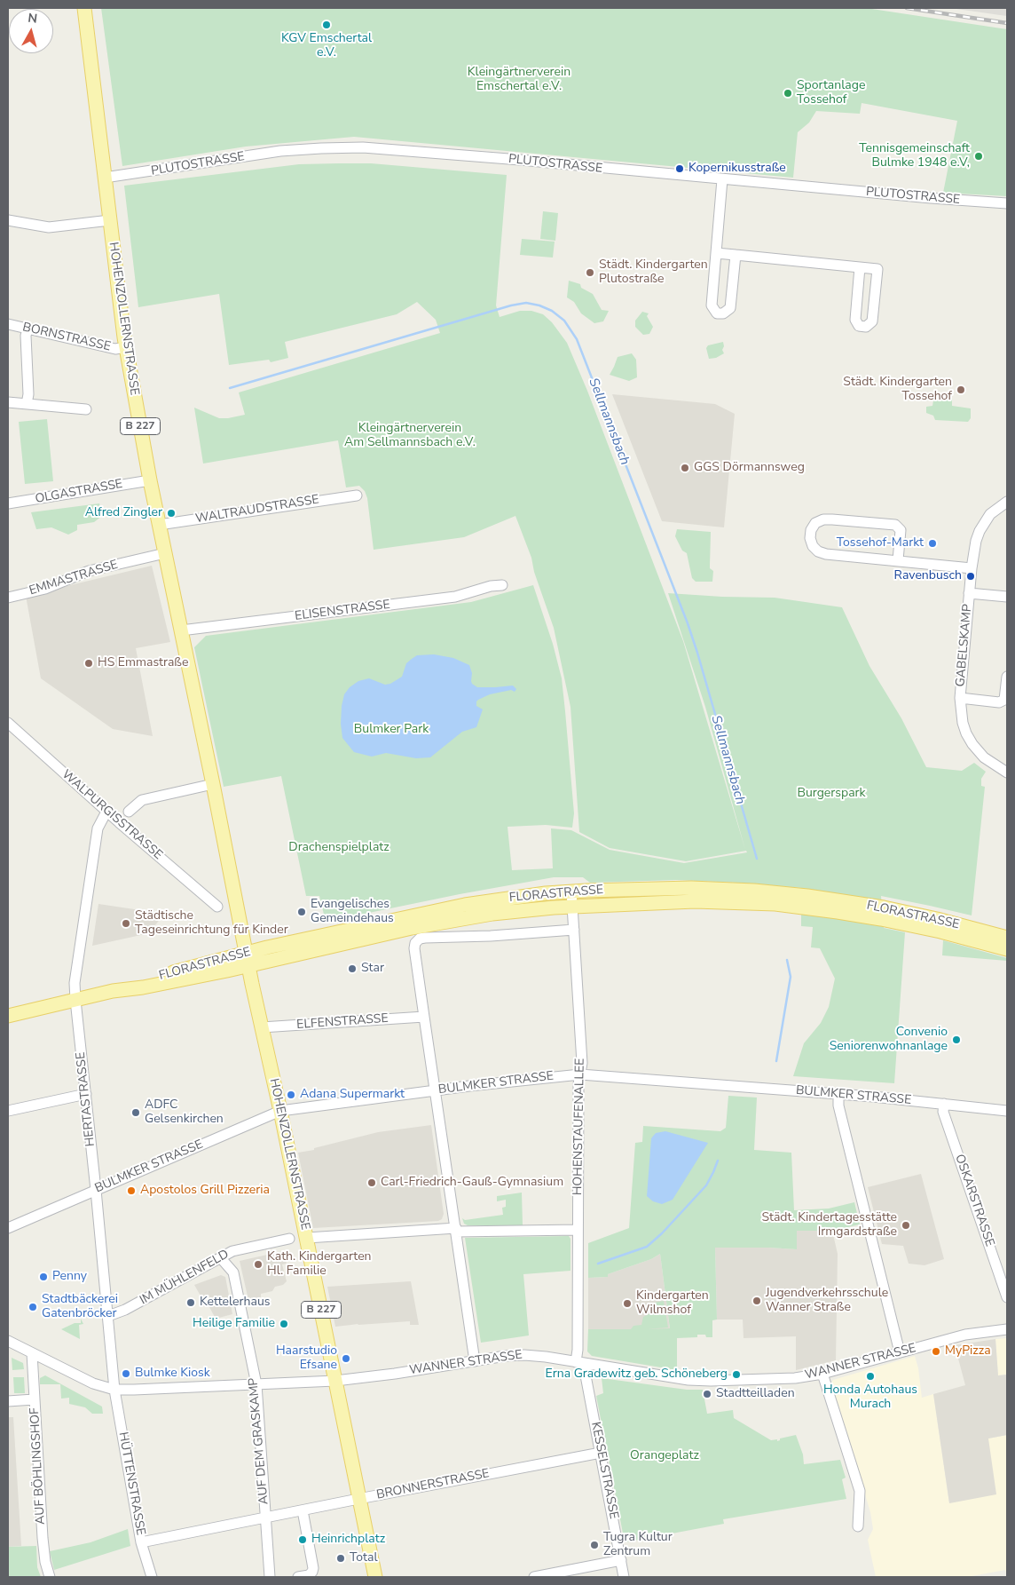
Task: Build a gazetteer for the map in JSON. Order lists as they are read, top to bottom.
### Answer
{
  "streets": {
    "main road": ["HOHENZOLLERNSTRASSE", "B 227", "FLORASTRASSE"],
    "street": [
      "PLUTOSTRASSE",
      "BORNSTRASSE",
      "OLGASTRASSE",
      "WALTRAUDSTRASSE",
      "EMMASTRASSE",
      "ELISENSTRASSE",
      "GABELSKAMP",
      "WALPURGISSTRASSE",
      "ELFENSTRASSE",
      "BULMKER STRASSE",
      "HERTASTRASSE",
      "HOHENSTAUFENALLEE",
      "OSKARSTRASSE",
      "IM MÜHLENFELD",
      "WANNER STRASSE",
      "AUF DEM GRASKAMP",
      "AUF BÖHLINGSHOF",
      "KESSELSTRASSE",
      "HÜTTENSTRASSE",
      "BRONNERSTRASSE"
    ]
  },
  "crossings": [
    ["PLUTOSTRASSE", "HOHENZOLLERNSTRASSE"],
    ["HOHENZOLLERNSTRASSE", "BORNSTRASSE"],
    ["HOHENZOLLERNSTRASSE", "OLGASTRASSE"],
    ["HOHENZOLLERNSTRASSE", "WALTRAUDSTRASSE"],
    ["HOHENZOLLERNSTRASSE", "EMMASTRASSE"],
    ["HOHENZOLLERNSTRASSE", "ELISENSTRASSE"],
    ["HOHENZOLLERNSTRASSE", "FLORASTRASSE"],
    ["HOHENZOLLERNSTRASSE", "ELFENSTRASSE"],
    ["HOHENZOLLERNSTRASSE", "BULMKER STRASSE"],
    ["HOHENZOLLERNSTRASSE", "WANNER STRASSE"],
    ["HOHENZOLLERNSTRASSE", "BRONNERSTRASSE"],
    ["WALPURGISSTRASSE", "HERTASTRASSE"],
    ["FLORASTRASSE", "HERTASTRASSE"],
    ["FLORASTRASSE", "HOHENSTAUFENALLEE"],
    ["BULMKER STRASSE", "HERTASTRASSE"],
    ["BULMKER STRASSE", "HOHENSTAUFENALLEE"],
    ["BULMKER STRASSE", "OSKARSTRASSE"],
    ["HERTASTRASSE", "IM MÜHLENFELD"],
    ["HERTASTRASSE", "WANNER STRASSE"],
    ["HERTASTRASSE", "HÜTTENSTRASSE"],
    ["HOHENSTAUFENALLEE", "WANNER STRASSE"],
    ["HOHENSTAUFENALLEE", "KESSELSTRASSE"],
    ["IM MÜHLENFELD", "AUF DEM GRASKAMP"],
    ["WANNER STRASSE", "AUF DEM GRASKAMP"],
    ["WANNER STRASSE", "AUF BÖHLINGSHOF"],
    ["WANNER STRASSE", "KESSELSTRASSE"],
    ["WANNER STRASSE", "HÜTTENSTRASSE"],
    ["AUF DEM GRASKAMP", "BRONNERSTRASSE"],
    ["KESSELSTRASSE", "BRONNERSTRASSE"],
    ["HÜTTENSTRASSE", "BRONNERSTRASSE"]
  ],
  "water": ["Sellmannsbach"],
  "parks": [
    "Kleingärtnerverein Emschertal e.V.",
    "Kleingärtnerverein Am Sellmannsbach e.V.",
    "Bulmker Park",
    "Burgerspark",
    "Drachenspielplatz",
    "Orangeplatz"
  ],
  "places": [
    "KGV Emschertal e.V.",
    "Sportanlage Tossehof",
    "Tennisgemeinschaft Bulmke 1948 e.V,",
    "Kopernikusstraße",
    "Städt. Kindergarten Plutostraße",
    "Städt. Kindergarten Tossehof",
    "GGS Dörmannsweg",
    "Alfred Zingler",
    "Tossehof-Markt",
    "Ravenbusch",
    "HS Emmastraße",
    "Evangelisches Gemeindehaus",
    "Städtische Tageseinrichtung für Kinder",
    "Star",
    "Convenio Seniorenwohnanlage",
    "Adana Supermarkt",
    "ADFC Gelsenkirchen",
    "Carl-Friedrich-Gauß-Gymnasium",
    "Apostolos Grill Pizzeria",
    "Städt. Kindertagesstätte Irmgardstraße",
    "Kath. Kindergarten Hl. Familie",
    "Penny",
    "Jugendverkehrsschule Wanner Straße",
    "Kettelerhaus",
    "Kindergarten Wilmshof",
    "Stadtbäckerei Gatenbröcker",
    "Heilige Familie",
    "MyPizza",
    "Haarstudio Efsane",
    "Bulmke Kiosk",
    "Erna Gradewitz geb. Schöneberg",
    "Honda Autohaus Murach",
    "Stadtteilladen",
    "Heinrichplatz",
    "Tugra Kultur Zentrum",
    "Total"
  ],
  "north": "top"
}
